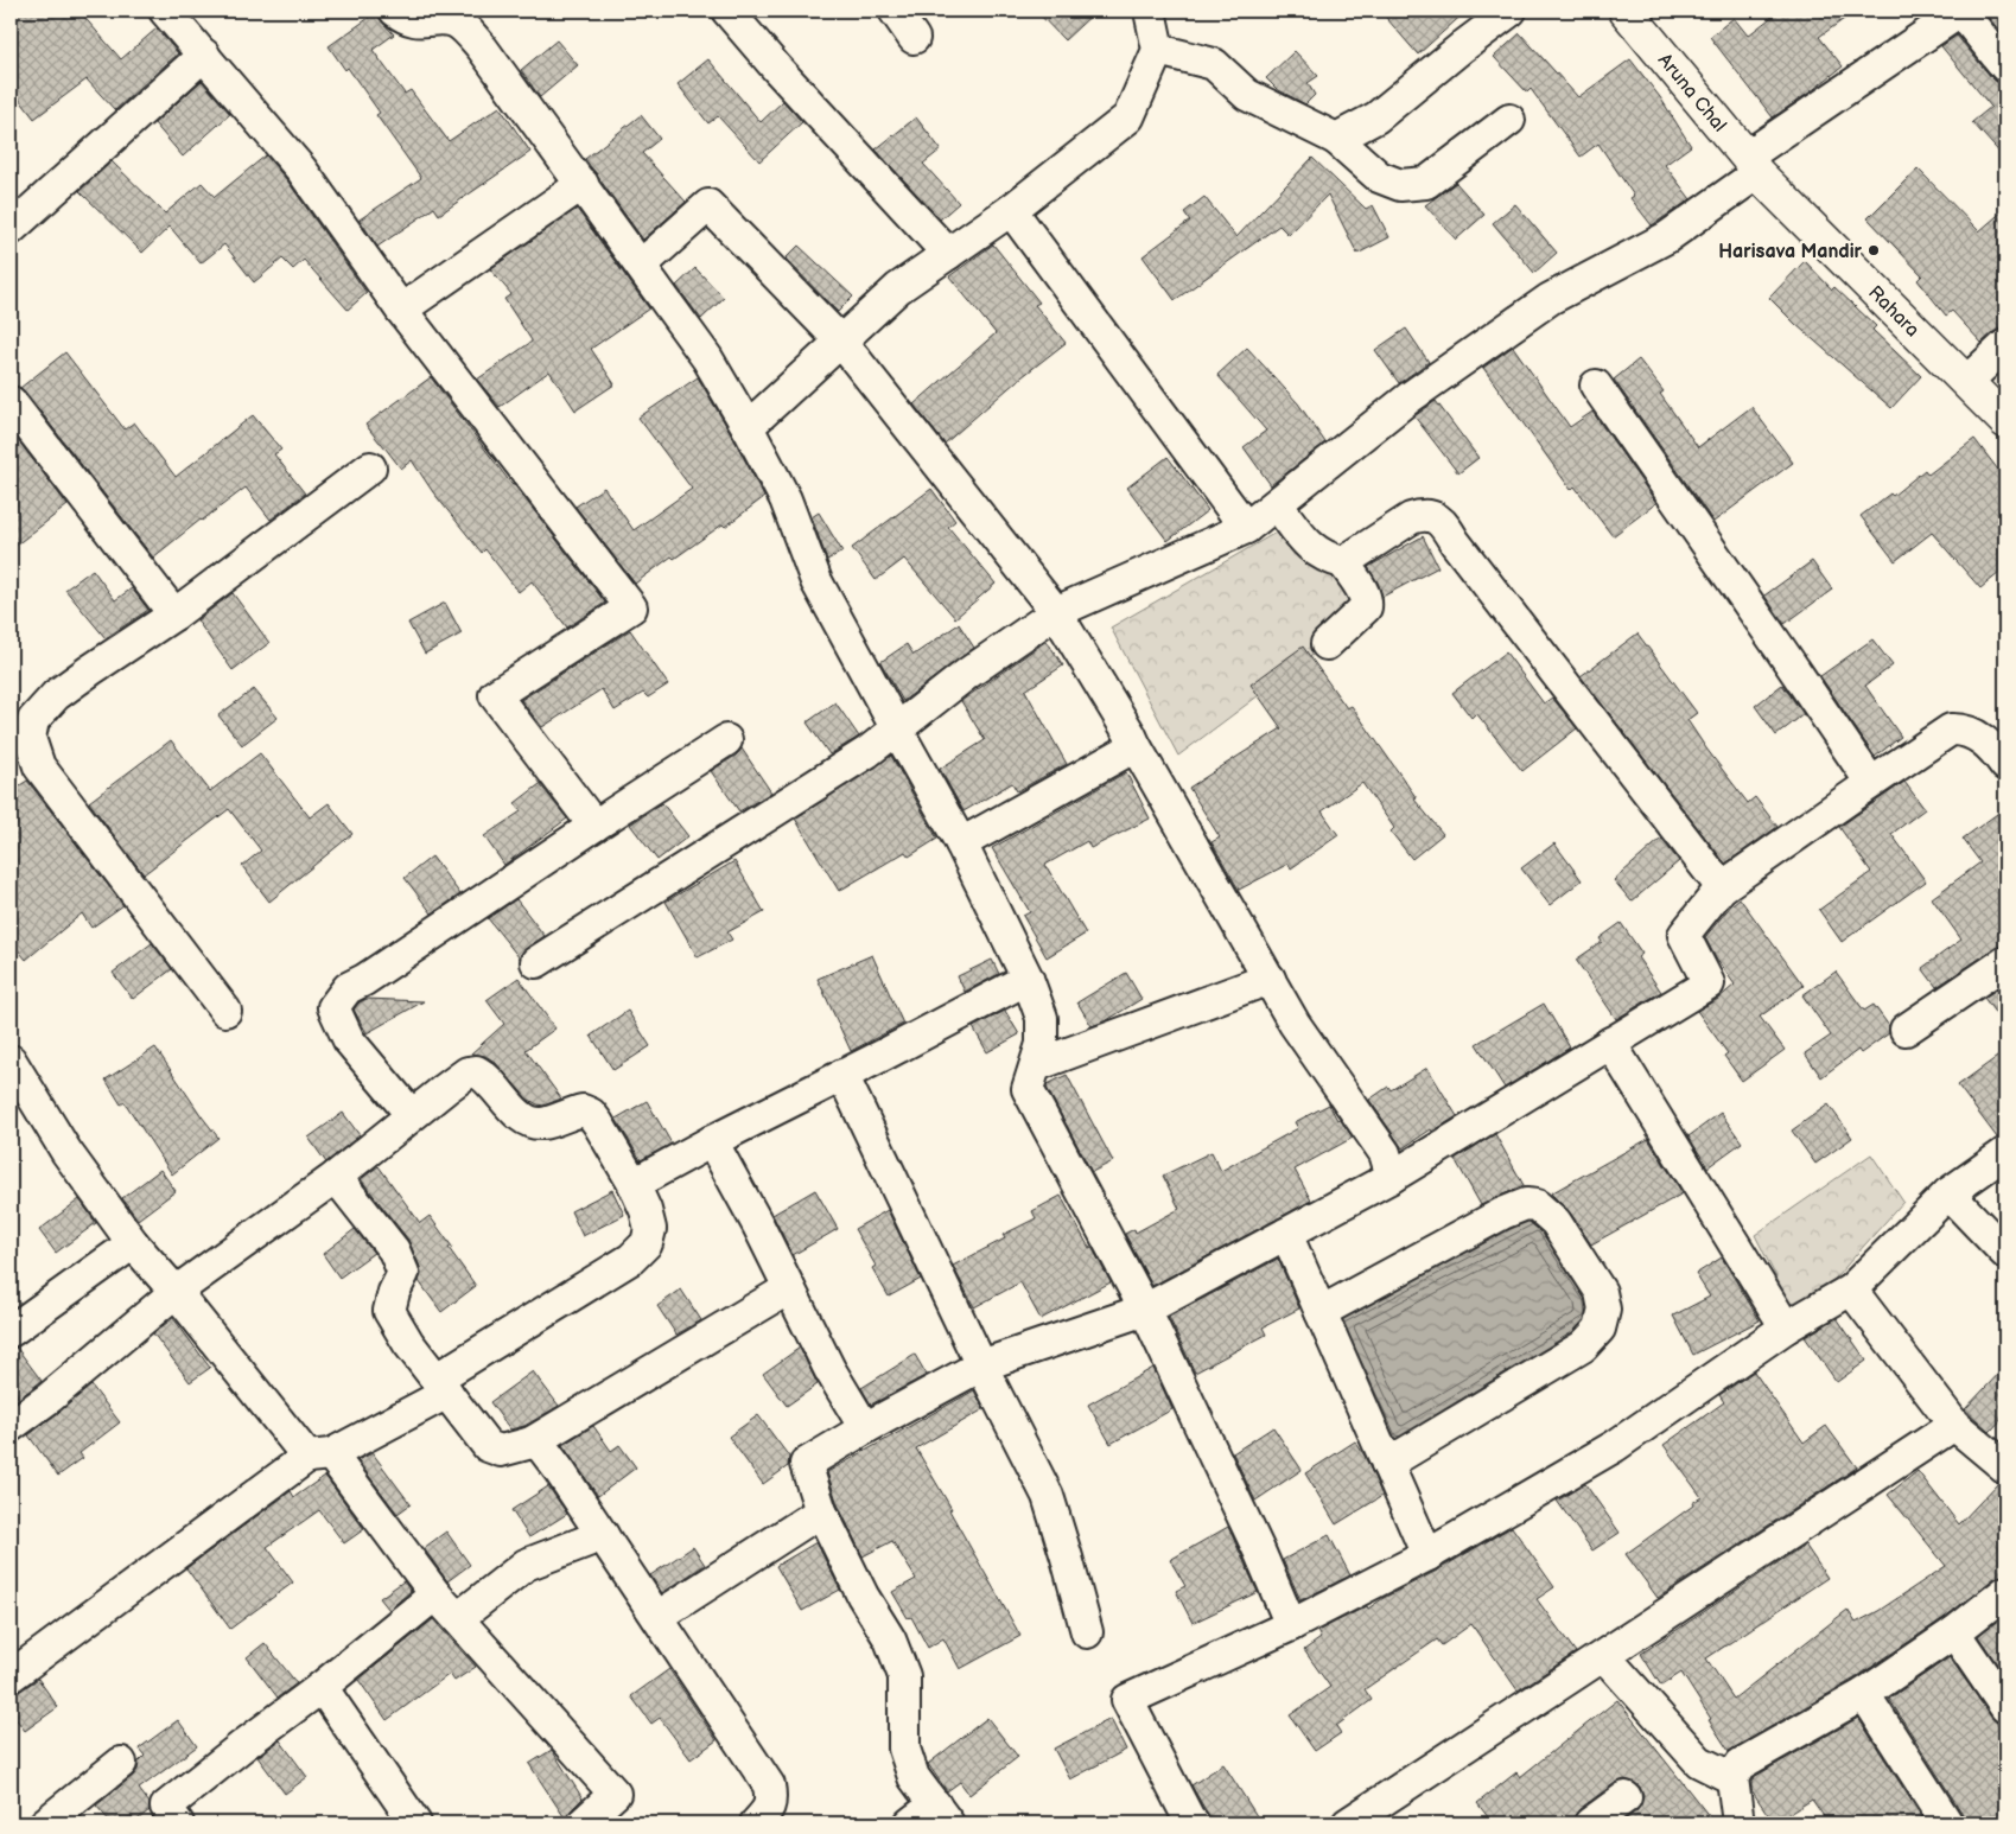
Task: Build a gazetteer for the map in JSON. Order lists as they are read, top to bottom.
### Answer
{
  "streets": {
    "street": ["Aruna Chal", "Rahara"]
  },
  "crossings": [
    ["Aruna Chal", "Rahara"]
  ],
  "places": ["Harisava Mandir"]
}
